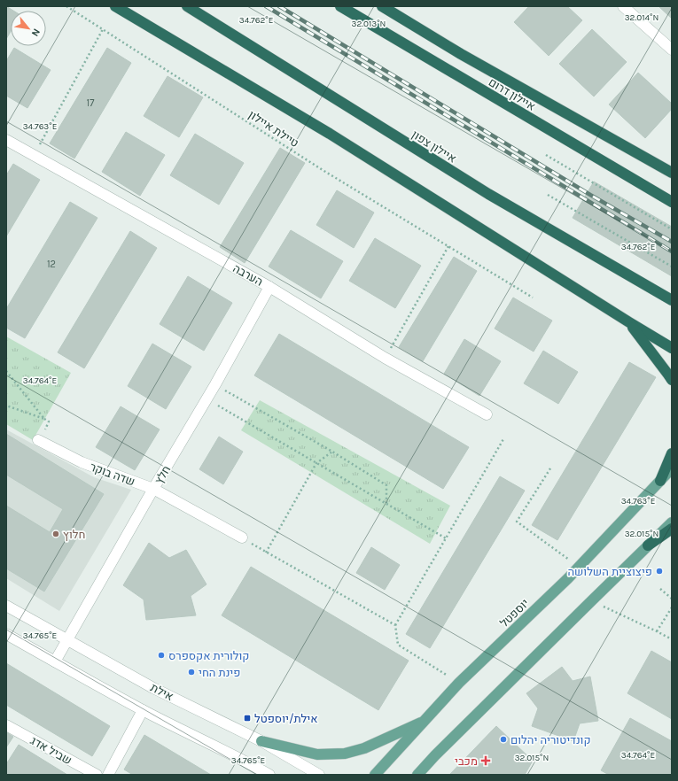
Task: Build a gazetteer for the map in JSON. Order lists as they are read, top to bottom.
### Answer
{
  "streets": {
    "highway": ["איילון דרום", "איילון צפון"],
    "main road": ["יוספטל"],
    "street": [
      "הערבה",
      "שדה בוקר",
      "חלץ",
      "אילת",
      "שביל אדג"
    ],
    "path": ["טיילת איילון"]
  },
  "crossings": [
    ["הערבה", "חלץ"],
    ["שדה בוקר", "חלץ"],
    ["חלץ", "אילת"]
  ],
  "places": {
    "other": [
      "חלוץ",
      "פיצוציית השלושה",
      "קולורית אקספרס",
      "פינת החי",
      "קונדיטוריה יהלום"
    ],
    "transit": ["אילת/יוספטל"],
    "health": ["מכבי"]
  },
  "house_numbers": ["17", "12"],
  "north": "bottom right",
  "coordinates": [
    "32.014°N",
    "34.762°E",
    "32.013°N",
    "34.763°E",
    "34.764°E",
    "32.015°N",
    "34.765°E"
  ]
}
